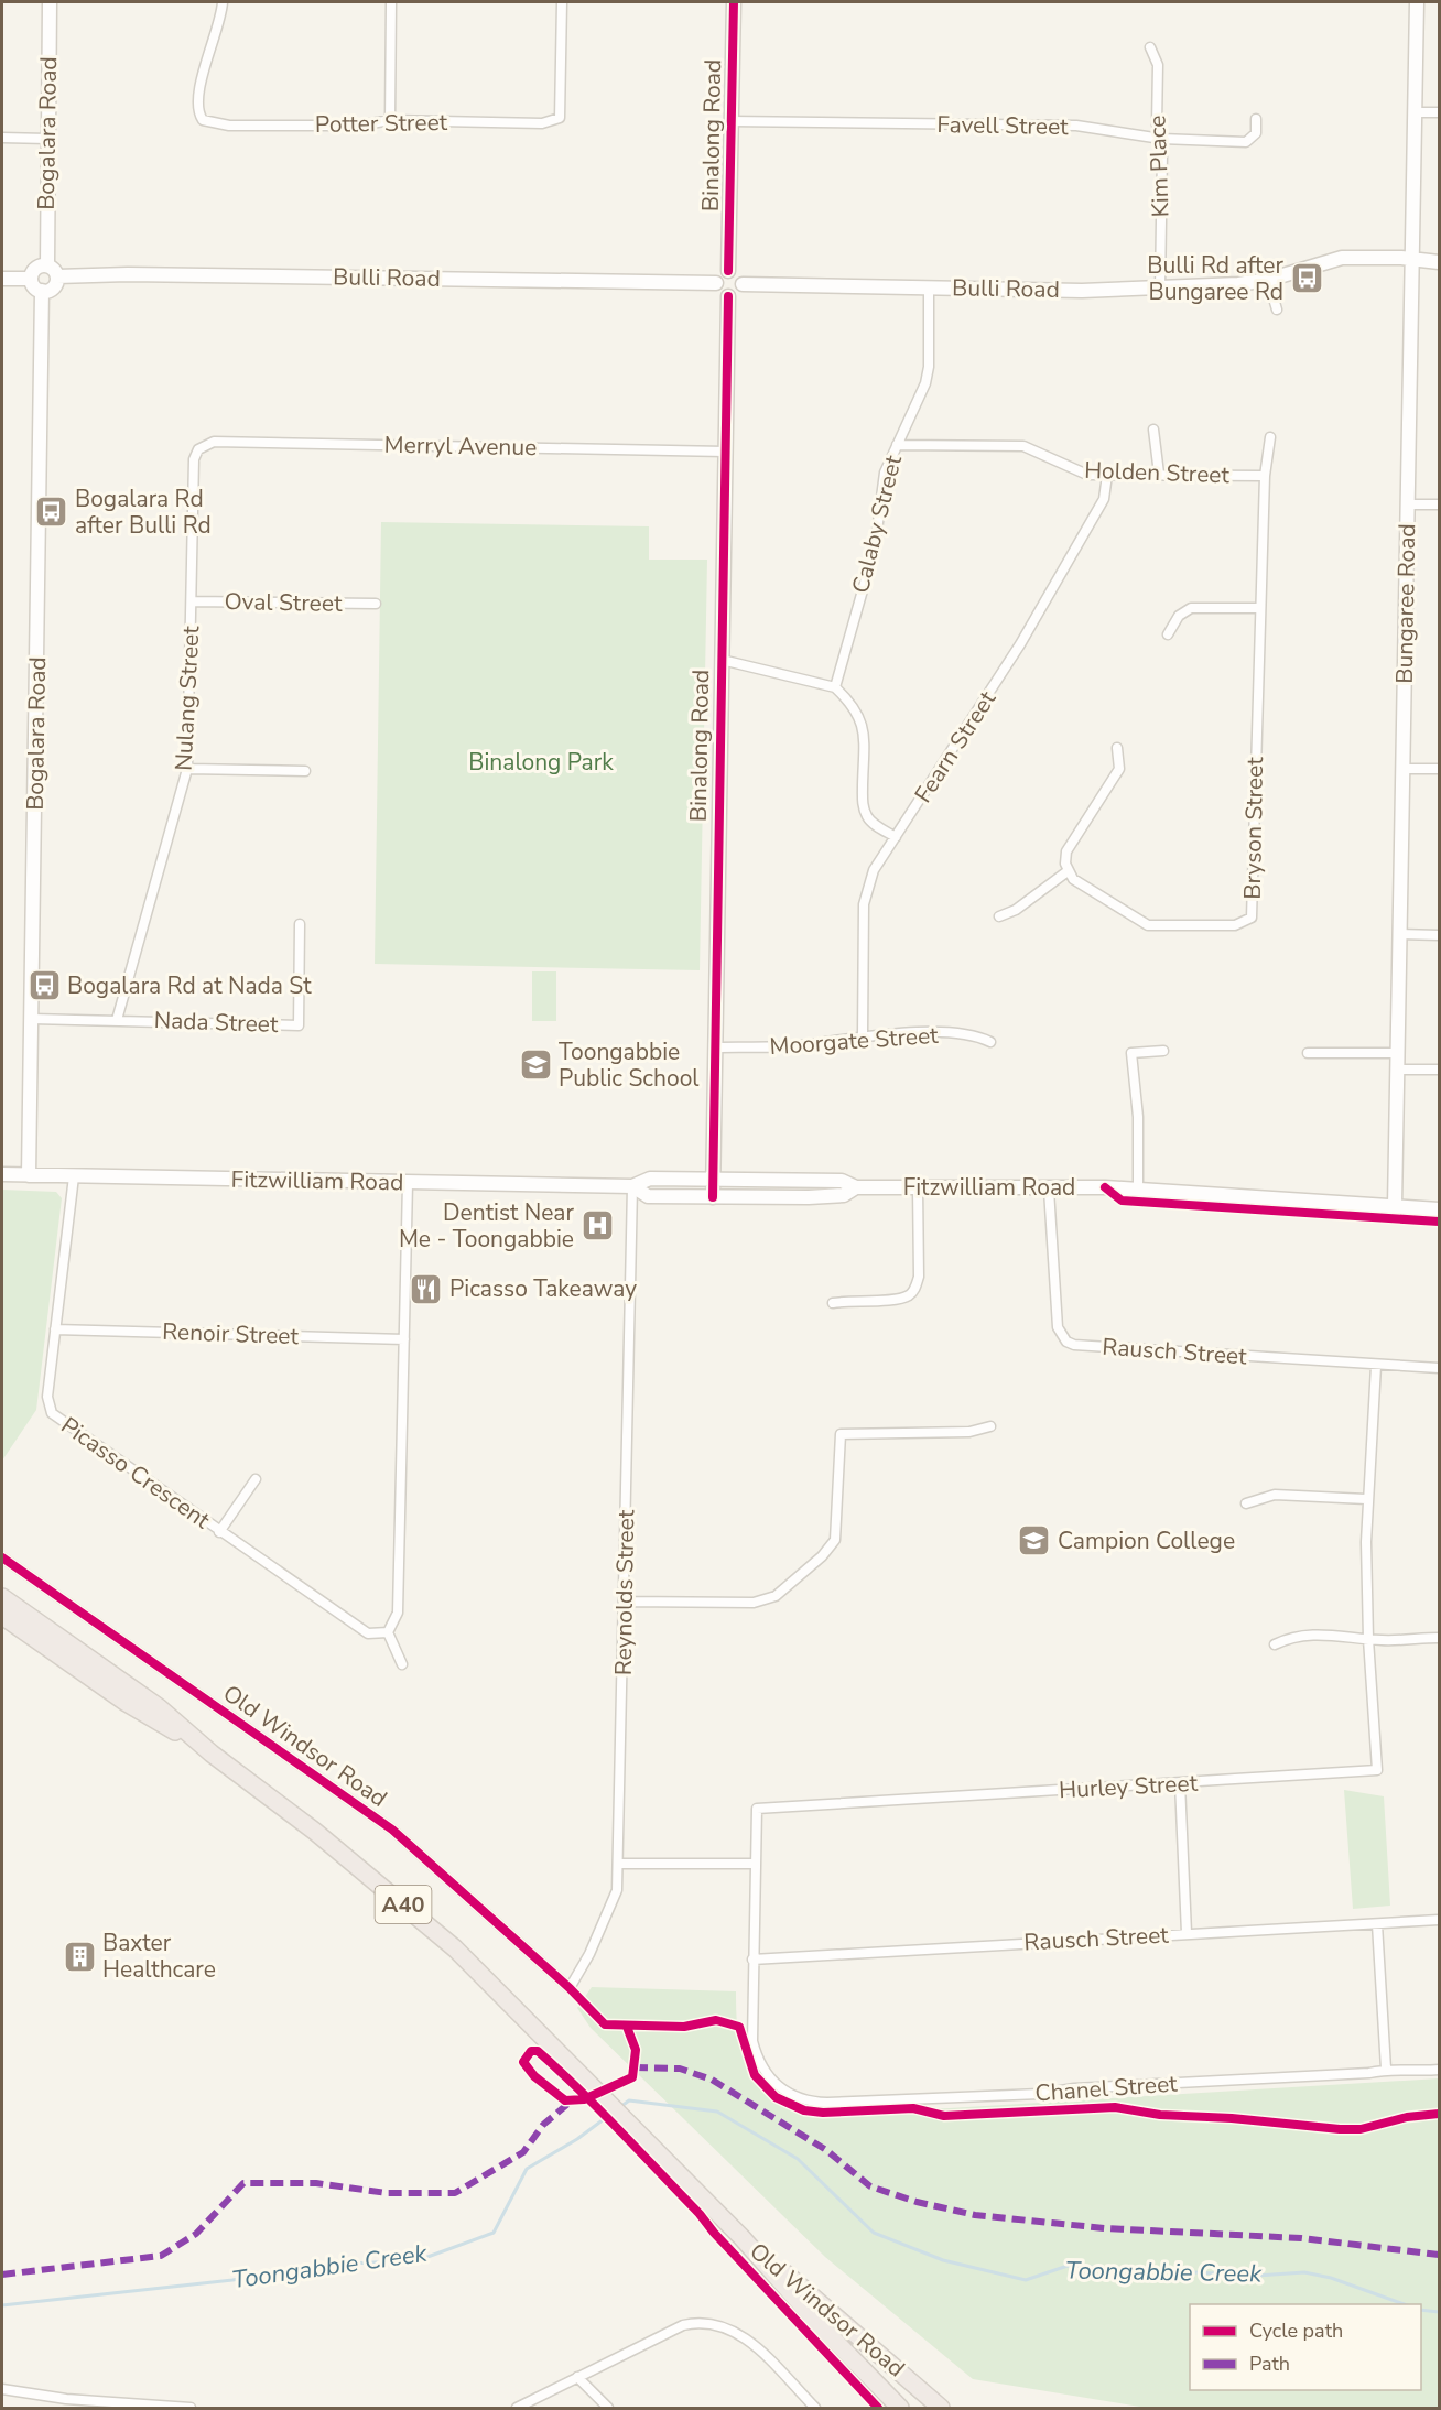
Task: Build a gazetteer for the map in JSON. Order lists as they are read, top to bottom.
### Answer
{
  "streets": {
    "highway": ["Old Windsor Road", "A40"],
    "street": [
      "Potter Street",
      "Favell Street",
      "Bogalara Road",
      "Binalong Road",
      "Kim Place",
      "Bulli Road",
      "Merryl Avenue",
      "Holden Street",
      "Calaby Street",
      "Oval Street",
      "Bungaree Road",
      "Nulang Street",
      "Fearn Street",
      "Bryson Street",
      "Nada Street",
      "Moorgate Street",
      "Fitzwilliam Road",
      "Renoir Street",
      "Rausch Street",
      "Picasso Crescent",
      "Reynolds Street",
      "Hurley Street",
      "Chanel Street"
    ]
  },
  "crossings": [
    ["Favell Street", "Binalong Road"],
    ["Favell Street", "Kim Place"],
    ["Bogalara Road", "Bulli Road"],
    ["Bogalara Road", "Nada Street"],
    ["Bogalara Road", "Fitzwilliam Road"],
    ["Binalong Road", "Bulli Road"],
    ["Binalong Road", "Merryl Avenue"],
    ["Binalong Road", "Moorgate Street"],
    ["Binalong Road", "Fitzwilliam Road"],
    ["Kim Place", "Bulli Road"],
    ["Bulli Road", "Calaby Street"],
    ["Bulli Road", "Bungaree Road"],
    ["Merryl Avenue", "Nulang Street"],
    ["Holden Street", "Calaby Street"],
    ["Holden Street", "Fearn Street"],
    ["Holden Street", "Bryson Street"],
    ["Oval Street", "Nulang Street"],
    ["Bungaree Road", "Fitzwilliam Road"],
    ["Nulang Street", "Nada Street"],
    ["Fearn Street", "Moorgate Street"],
    ["Fitzwilliam Road", "Rausch Street"],
    ["Fitzwilliam Road", "Picasso Crescent"],
    ["Fitzwilliam Road", "Reynolds Street"],
    ["Renoir Street", "Picasso Crescent"],
    ["Rausch Street", "Hurley Street"],
    ["Reynolds Street", "Old Windsor Road"],
    ["Hurley Street", "Chanel Street"]
  ],
  "water": ["Toongabbie Creek"],
  "parks": ["Binalong Park"],
  "places": {
    "bus stop": ["Bulli Rd after Bungaree Rd", "Bogalara Rd after Bulli Rd", "Bogalara Rd at Nada St"],
    "school or university": ["Toongabbie Public School", "Campion College"],
    "hospital": ["Dentist Near Me - Toongabbie"],
    "restaurant": ["Picasso Takeaway"],
    "building": ["Baxter Healthcare"]
  },
  "legend": ["Cycle path", "Path"]
}
